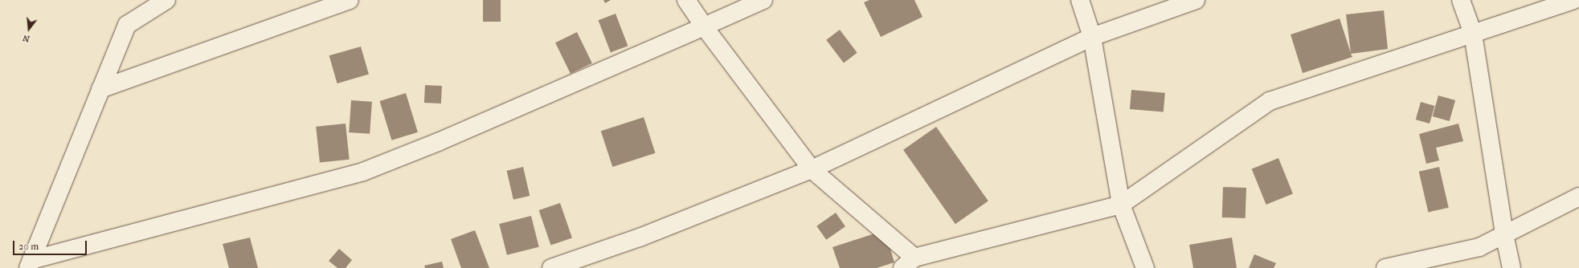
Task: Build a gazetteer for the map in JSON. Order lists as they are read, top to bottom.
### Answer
{
  "scale_bar": "20 m",
  "north": "bottom"
}
